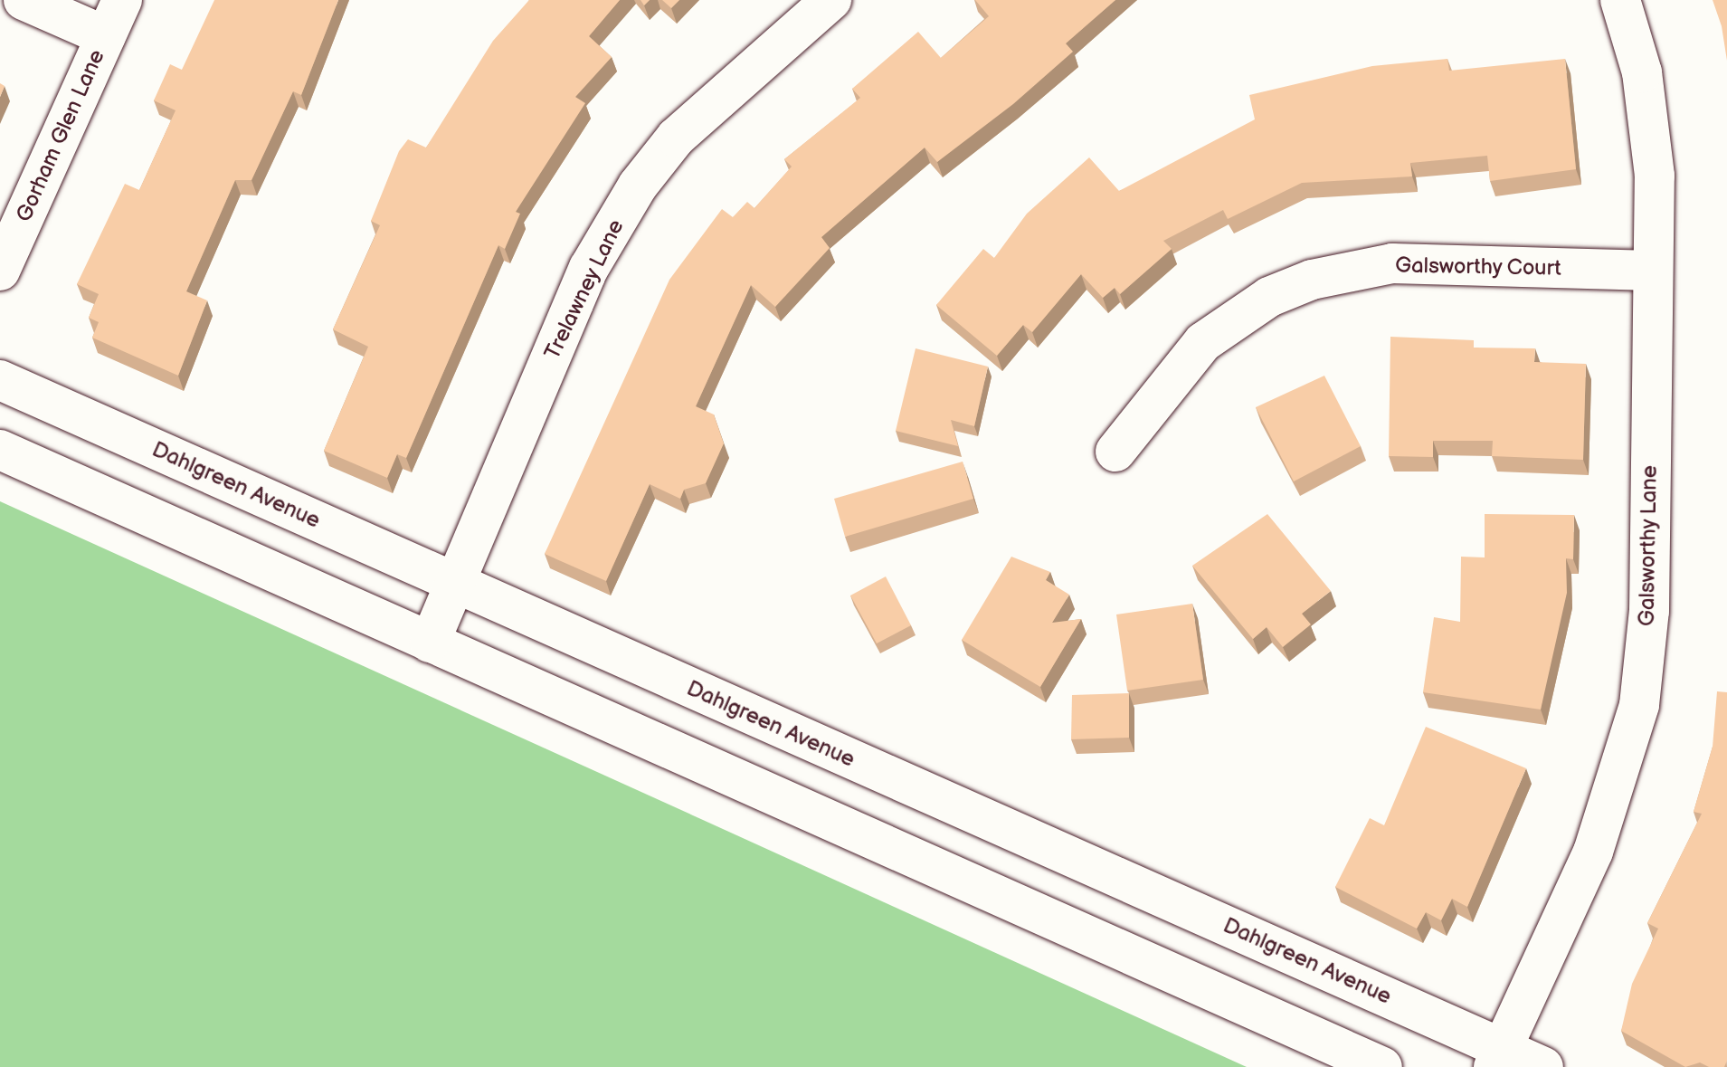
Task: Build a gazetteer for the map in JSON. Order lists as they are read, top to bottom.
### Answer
{
  "streets": {
    "street": [
      "Gorham Glen Lane",
      "Galsworthy Court",
      "Trelawney Lane",
      "Dahlgreen Avenue",
      "Galsworthy Lane"
    ]
  },
  "crossings": [
    ["Galsworthy Court", "Galsworthy Lane"],
    ["Trelawney Lane", "Dahlgreen Avenue"],
    ["Dahlgreen Avenue", "Galsworthy Lane"]
  ]
}
